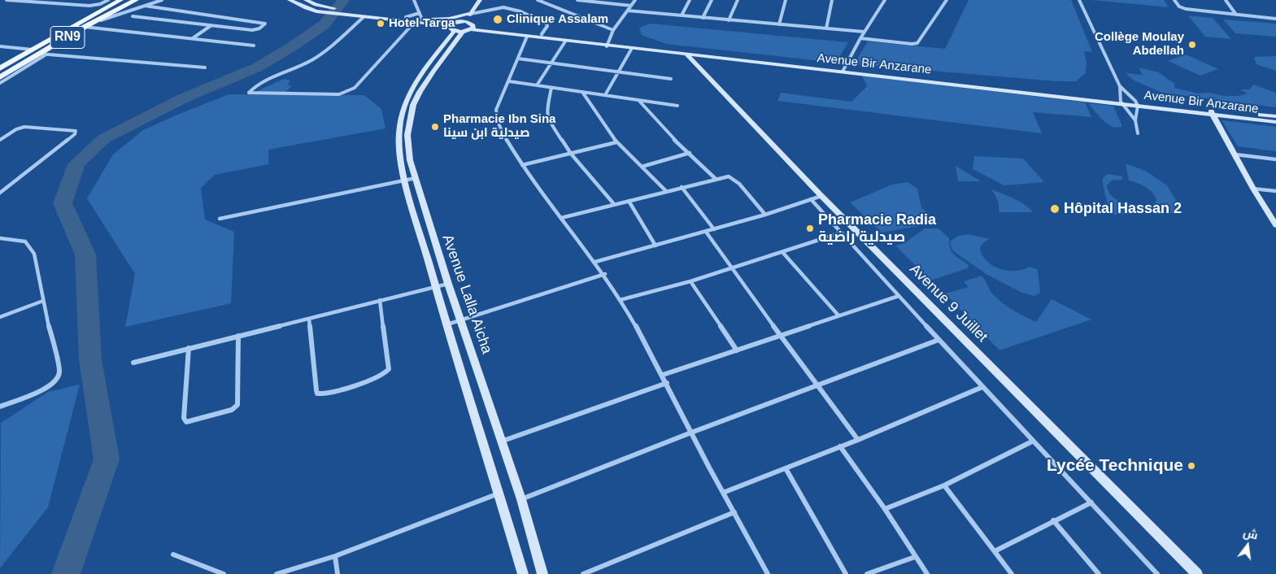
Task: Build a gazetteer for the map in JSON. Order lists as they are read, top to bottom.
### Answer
{
  "streets": {
    "main road": ["RN9"],
    "street": ["Avenue Bir Anzarane", "Avenue Lalla Aicha", "Avenue 9 Juillet"]
  },
  "crossings": [
    ["Avenue Bir Anzarane", "Avenue Lalla Aicha"],
    ["Avenue Bir Anzarane", "Avenue 9 Juillet"]
  ],
  "places": [
    "Clinique Assalam",
    "Hotel Targa",
    "Collège Moulay Abdellah",
    "Pharmacie Ibn Sina صيدلية ابن سينا",
    "Hôpital Hassan 2",
    "Pharmacie Radia صيدلية راضية",
    "Lycée Technique"
  ],
  "north": "top"
}
